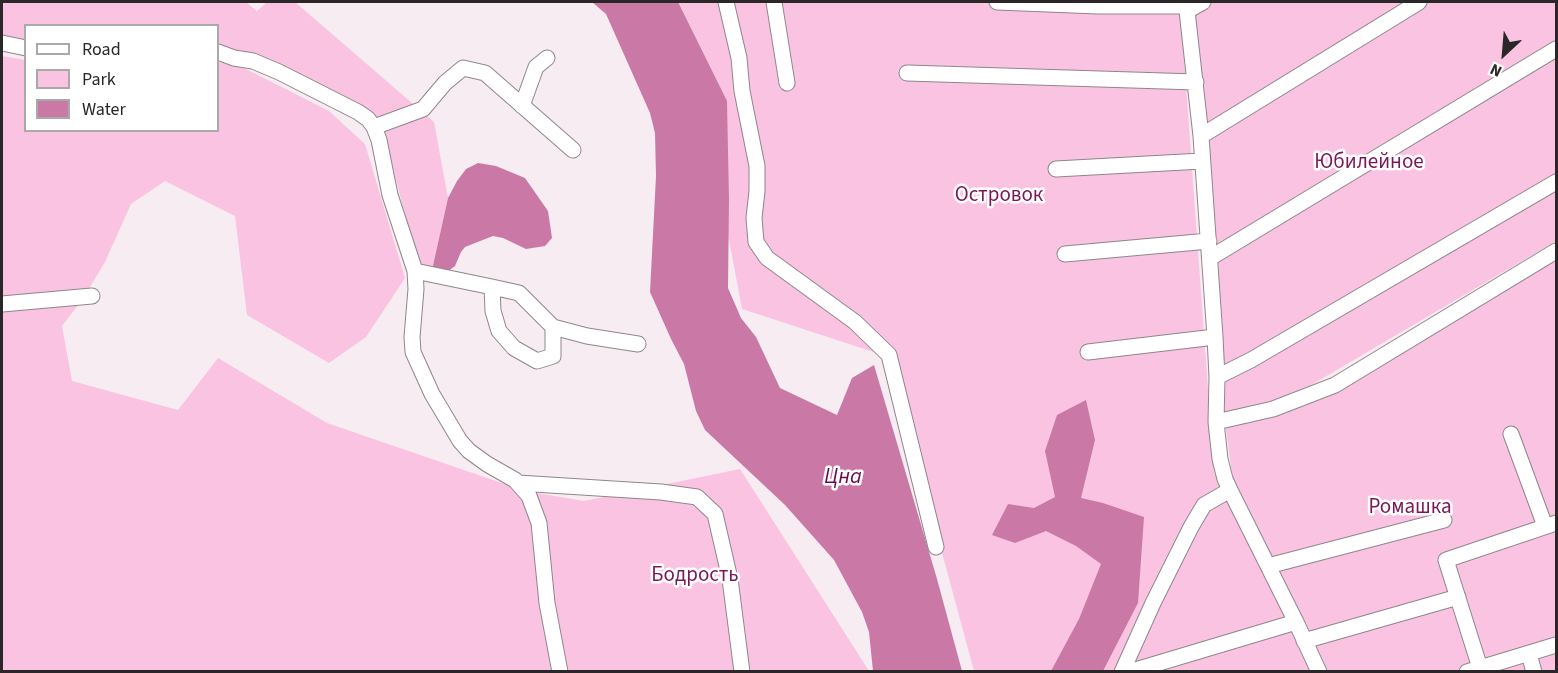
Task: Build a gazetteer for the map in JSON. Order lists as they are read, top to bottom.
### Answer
{
  "water": ["Цна"],
  "parks": [
    "Юбилейное",
    "Островок",
    "Ромашка",
    "Бодрость"
  ],
  "legend": ["Road", "Park", "Water"],
  "north": "bottom left"
}
